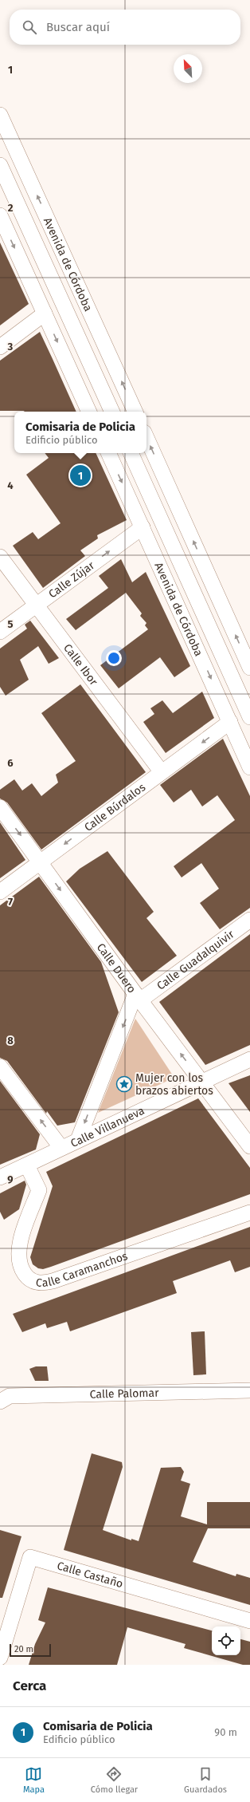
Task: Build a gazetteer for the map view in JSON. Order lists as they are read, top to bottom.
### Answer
{
  "streets": {
    "street": [
      "Avenida de Córdoba",
      "Calle Zújar",
      "Calle Ibor",
      "Calle Búrdalos",
      "Calle Guadalquivir",
      "Calle Duero",
      "Calle Villanueva",
      "Calle Caramanchos",
      "Calle Palomar",
      "Calle Castaño"
    ]
  },
  "crossings": [
    ["Avenida de Córdoba", "Calle Zújar"],
    ["Avenida de Córdoba", "Calle Búrdalos"],
    ["Calle Zújar", "Calle Ibor"],
    ["Calle Ibor", "Calle Búrdalos"],
    ["Calle Búrdalos", "Calle Duero"],
    ["Calle Guadalquivir", "Calle Duero"],
    ["Calle Duero", "Calle Villanueva"],
    ["Calle Villanueva", "Calle Caramanchos"]
  ],
  "one_way": ["Calle Zújar", "Calle Búrdalos"],
  "places": {
    "place": ["Mujer con los brazos abiertos"]
  },
  "scale_bar": "20 m",
  "north": "top left",
  "page": {
    "search": "Buscar aquí",
    "popup": ["Comisaria de Policia", "Edificio público"],
    "pins": "1",
    "scale": "20 m",
    "heading": "Cerca",
    "list": [
      {
        "mark": "1",
        "name": "Comisaria de Policia",
        "note": "Edificio público",
        "value": "90 m"
      }
    ],
    "nav": ["Mapa", "Cómo llegar", "Guardados"]
  },
  "grid": {
    "rows": [
      "1",
      "2",
      "3",
      "4",
      "5",
      "6",
      "7",
      "8",
      "9"
    ]
  }
}
